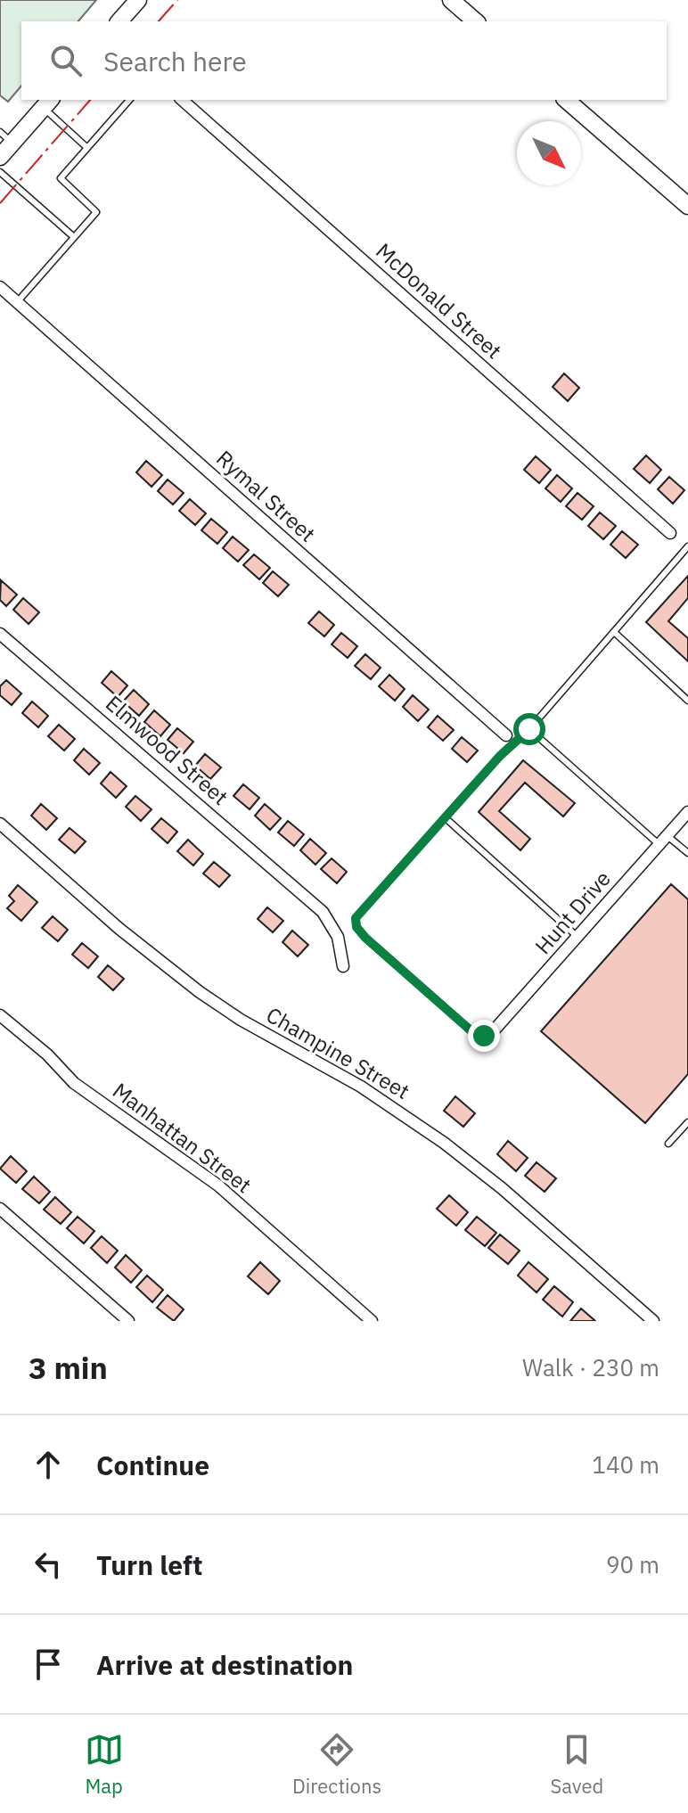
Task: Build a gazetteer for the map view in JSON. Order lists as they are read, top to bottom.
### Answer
{
  "streets": {
    "street": [
      "McDonald Street",
      "Rymal Street",
      "Elmwood Street",
      "Hunt Drive",
      "Champine Street",
      "Manhattan Street"
    ]
  },
  "north": "bottom right",
  "page": {
    "search": "Search here",
    "heading": ["3 min", "Walk · 230 m"],
    "list": [
      ["Continue", "140 m"],
      ["Turn left", "90 m"],
      "Arrive at destination"
    ],
    "nav": ["Map", "Directions", "Saved"]
  }
}
